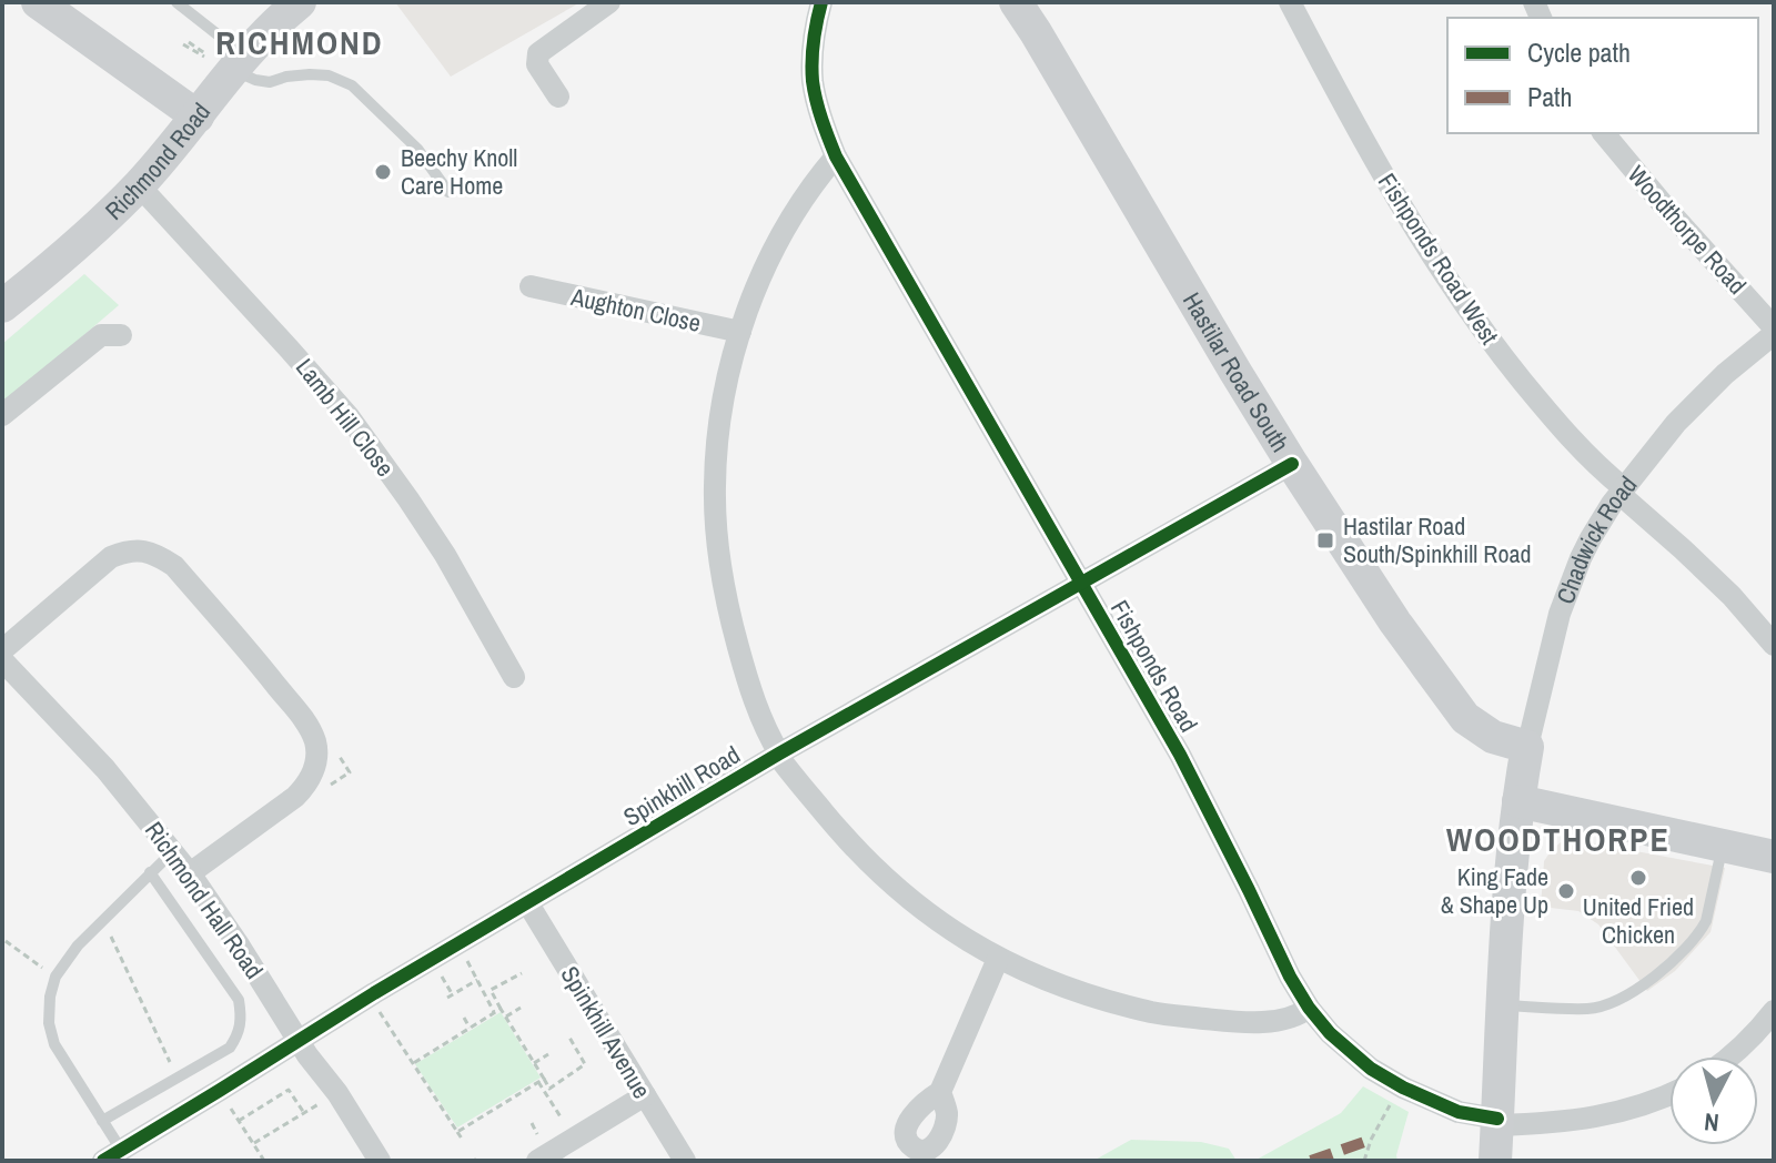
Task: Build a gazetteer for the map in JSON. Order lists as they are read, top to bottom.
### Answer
{
  "streets": {
    "street": [
      "Richmond Road",
      "Woodthorpe Road",
      "Fishponds Road West",
      "Aughton Close",
      "Hastilar Road South",
      "Lamb Hill Close",
      "Chadwick Road",
      "Fishponds Road",
      "Spinkhill Road",
      "Richmond Hall Road",
      "Spinkhill Avenue"
    ]
  },
  "crossings": [
    ["Richmond Road", "Lamb Hill Close"],
    ["Fishponds Road West", "Chadwick Road"],
    ["Hastilar Road South", "Chadwick Road"],
    ["Hastilar Road South", "Spinkhill Road"],
    ["Fishponds Road", "Spinkhill Road"],
    ["Spinkhill Road", "Richmond Hall Road"],
    ["Spinkhill Road", "Spinkhill Avenue"]
  ],
  "districts": ["RICHMOND", "WOODTHORPE"],
  "places": {
    "other": ["Beechy Knoll Care Home", "United Fried Chicken", "King Fade & Shape Up"],
    "transit": ["Hastilar Road South/Spinkhill Road"]
  },
  "legend": ["Cycle path", "Path"],
  "north": "bottom"
}
